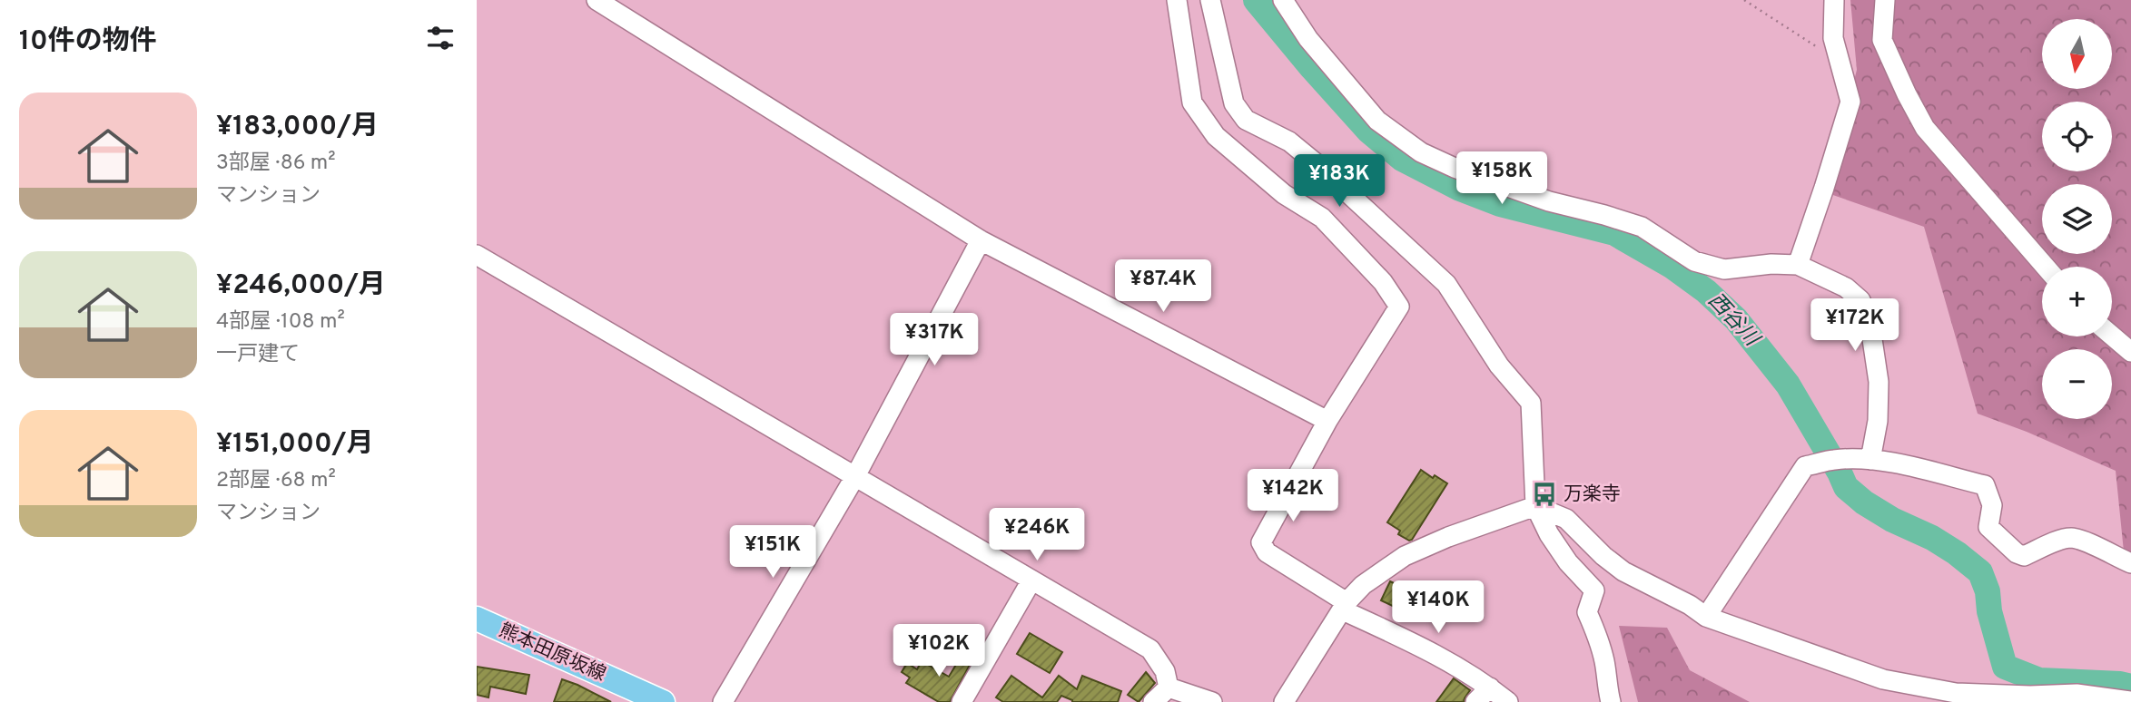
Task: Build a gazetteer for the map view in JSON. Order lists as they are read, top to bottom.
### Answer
{
  "streets": {
    "main road": ["熊本田原坂線"]
  },
  "water": ["西谷川"],
  "places": {
    "bus stop": ["万楽寺"]
  },
  "north": "bottom",
  "page": {
    "heading": "10件の物件",
    "map_buttons": ["+", "−"],
    "list": [
      {
        "name": "¥183,000/月",
        "note": "3部屋 · 86 m² · マンション"
      },
      {
        "name": "¥246,000/月",
        "note": "4部屋 · 108 m² · 一戸建て"
      },
      {
        "name": "¥151,000/月",
        "note": "2部屋 · 68 m² · マンション"
      }
    ],
    "price": [
      "¥158K",
      "¥183K",
      "¥87.4K",
      "¥172K",
      "¥317K",
      "¥142K",
      "¥246K",
      "¥151K",
      "¥140K",
      "¥102K"
    ]
  }
}
